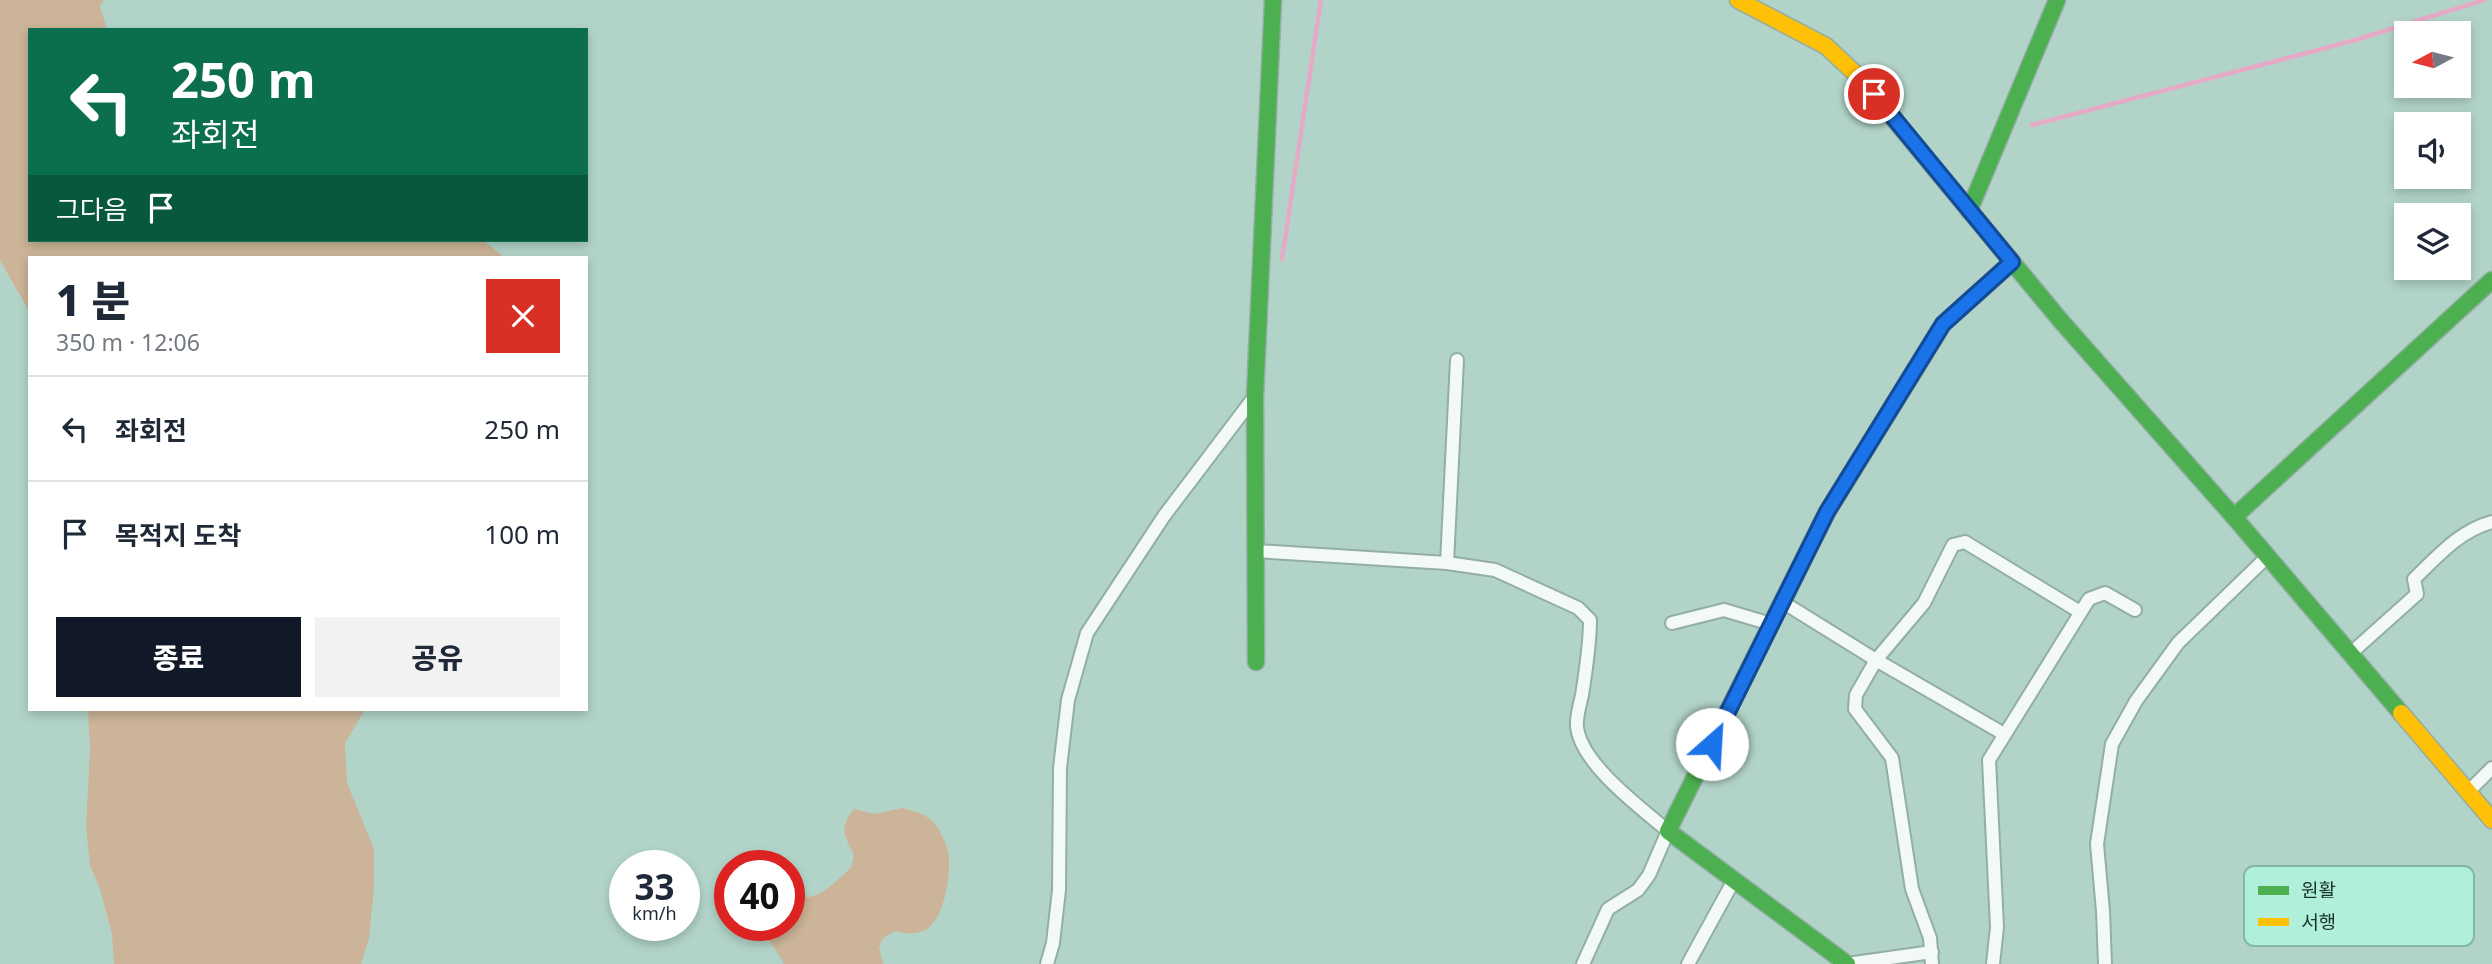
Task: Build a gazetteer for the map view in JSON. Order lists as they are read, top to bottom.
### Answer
{
  "legend": ["원활", "서행"],
  "north": "left",
  "page": {
    "turn": ["250 m", "좌회전"],
    "then": "그다음",
    "heading": ["1 분", "350 m · 12:06"],
    "list": [
      {
        "name": "좌회전",
        "value": "250 m"
      },
      {
        "name": "목적지 도착",
        "value": "100 m"
      }
    ],
    "buttons": ["종료", "공유"],
    "speed": "33 km/h",
    "limit": "40"
  }
}
